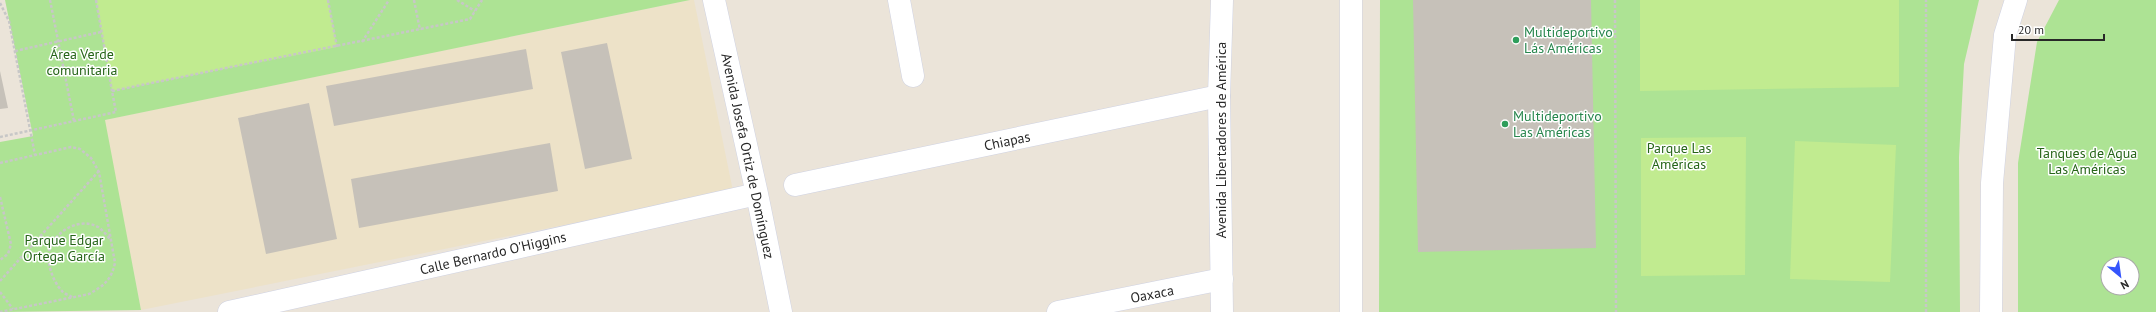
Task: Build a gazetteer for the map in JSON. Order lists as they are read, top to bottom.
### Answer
{
  "streets": {
    "street": [
      "Avenida Libertadores de América",
      "Chiapas",
      "Avenida Josefa Ortiz de Domínguez",
      "Calle Bernardo O'Higgins",
      "Oaxaca"
    ]
  },
  "crossings": [
    ["Avenida Libertadores de América", "Chiapas"],
    ["Avenida Libertadores de América", "Oaxaca"],
    ["Avenida Josefa Ortiz de Domínguez", "Calle Bernardo O'Higgins"]
  ],
  "parks": [
    "Área Verde comunitaria",
    "Parque Las Américas",
    "Tanques de Agua Las Américas",
    "Parque Edgar Ortega García"
  ],
  "places": ["Multideportivo Lás Américas", "Multideportivo Las Américas"],
  "scale_bar": "20 m",
  "north": "bottom right"
}
